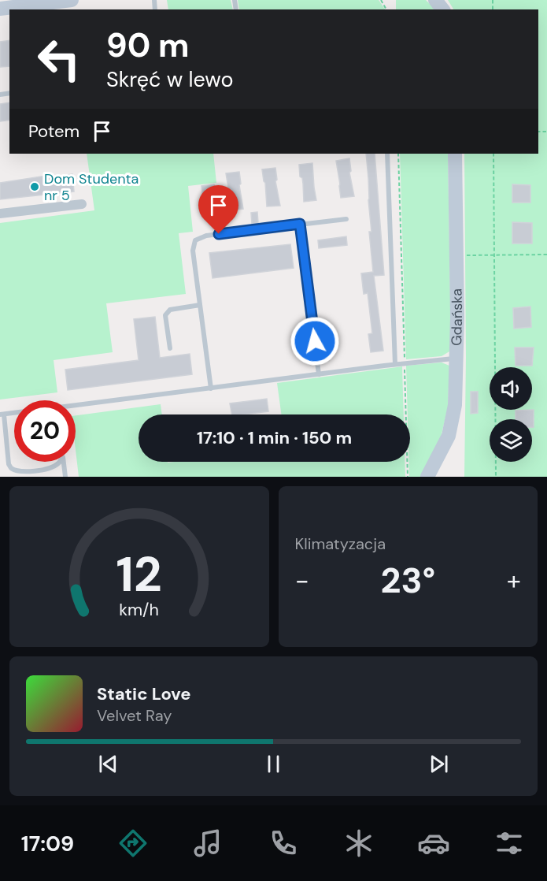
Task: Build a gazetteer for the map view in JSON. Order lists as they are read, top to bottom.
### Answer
{
  "streets": {
    "street": ["Gdańska"]
  },
  "places": ["Dom Studenta nr 5"],
  "page": {
    "turn": ["90 m", "Skręć w lewo"],
    "then": "Potem",
    "limit": "20",
    "trip": "17:10 · 1 min · 150 m",
    "tile": "Klimatyzacja",
    "heat": ["−", "23°", "+"],
    "song": ["Static Love", "Velvet Ray"],
    "tabs": "17:09",
    "gauge": ["12", "km/h"]
  }
}
